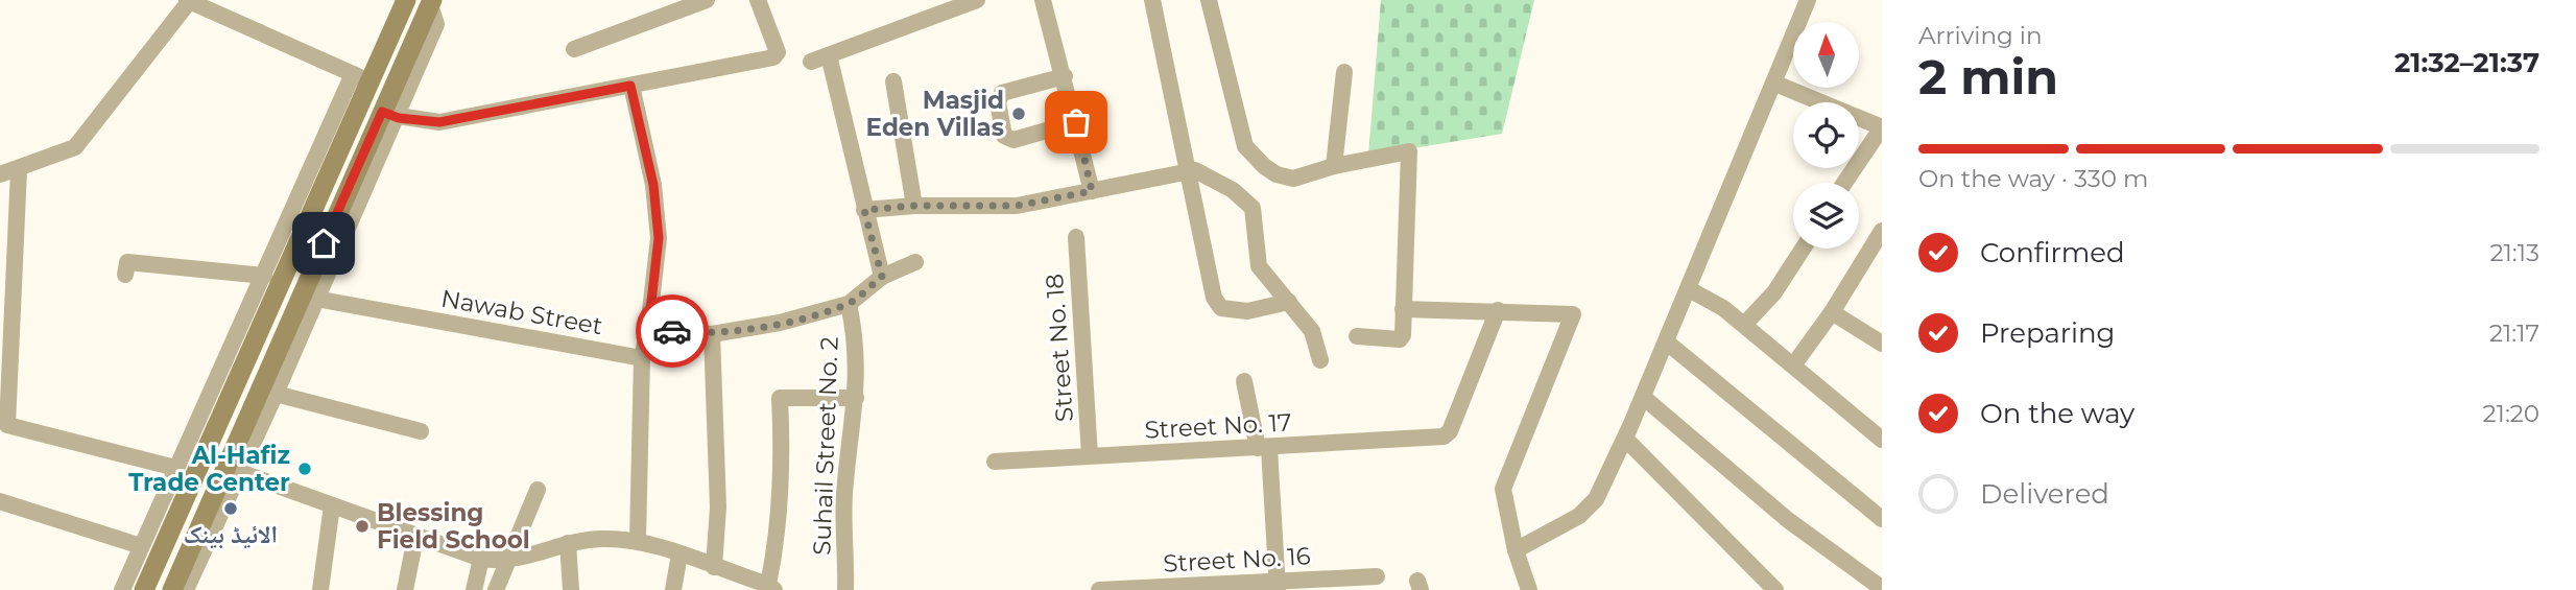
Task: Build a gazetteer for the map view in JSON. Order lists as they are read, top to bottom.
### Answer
{
  "streets": {
    "street": [
      "Nawab Street",
      "Street No. 18",
      "Street No. 17",
      "Suhail Street No. 2",
      "Street No. 16"
    ]
  },
  "crossings": [
    ["Street No. 18", "Street No. 17"]
  ],
  "places": [
    "Masjid Eden Villas",
    "Al-Hafiz Trade Center",
    "الائیڈ بینک",
    "Blessing Field School"
  ],
  "north": "top",
  "page": {
    "heading": ["2 min", "Arriving in", "21:32–21:37"],
    "bar": "On the way · 330 m",
    "list": [
      ["Confirmed", "21:13"],
      ["Preparing", "21:17"],
      ["On the way", "21:20"],
      "Delivered"
    ]
  }
}
